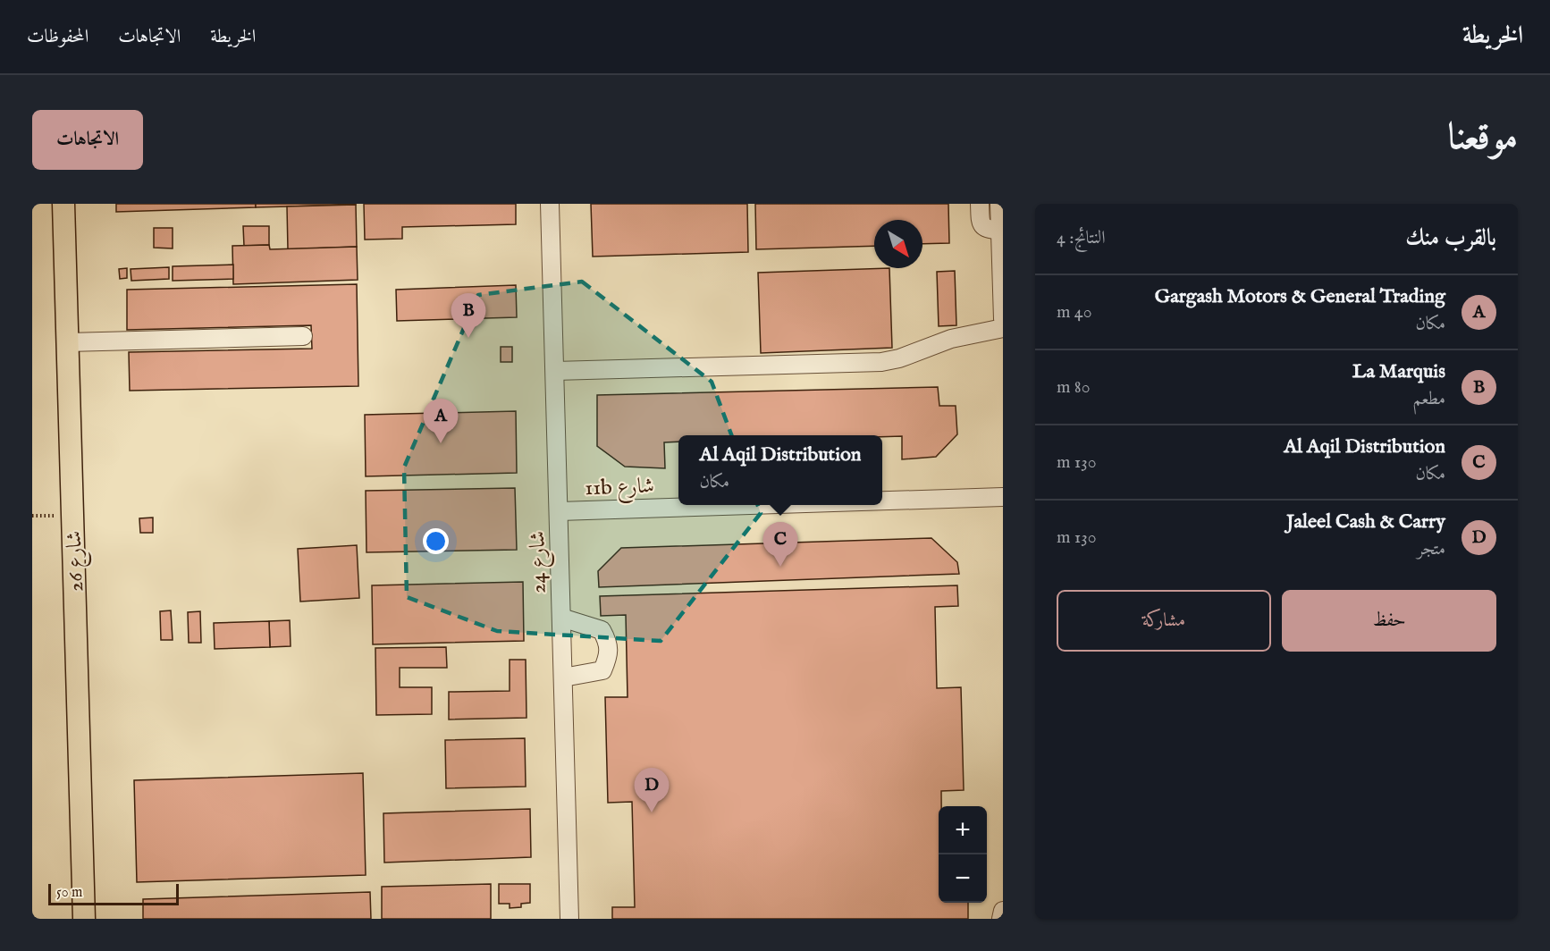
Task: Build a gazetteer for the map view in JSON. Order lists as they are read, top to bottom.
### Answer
{
  "streets": {
    "main road": ["شارع 26"],
    "street": ["11b شارع", "شارع 24"]
  },
  "crossings": [
    ["11b شارع", "شارع 24"]
  ],
  "scale_bar": "50 m",
  "north": "bottom right",
  "page": {
    "header": "الخريطة",
    "nav": ["الخريطة", "الاتجاهات", "المحفوظات"],
    "title": "موقعنا",
    "buttons": [
      "الاتجاهات",
      ["حفظ", "مشاركة"]
    ],
    "heading": ["بالقرب منك", "النتائج: 4"],
    "list": [
      {
        "mark": "A",
        "name": "Gargash Motors & General Trading",
        "note": "مكان",
        "value": "40 m"
      },
      {
        "mark": "B",
        "name": "La Marquis",
        "note": "مطعم",
        "value": "80 m"
      },
      {
        "mark": "C",
        "name": "Al Aqil Distribution",
        "note": "مكان",
        "value": "130 m"
      },
      {
        "mark": "D",
        "name": "Jaleel Cash & Carry",
        "note": "متجر",
        "value": "130 m"
      }
    ],
    "pins": [
      "B",
      "A",
      "C",
      "D"
    ],
    "popup": ["Al Aqil Distribution", "مكان"],
    "map_buttons": ["+", "−"],
    "scale": "50 m"
  }
}
